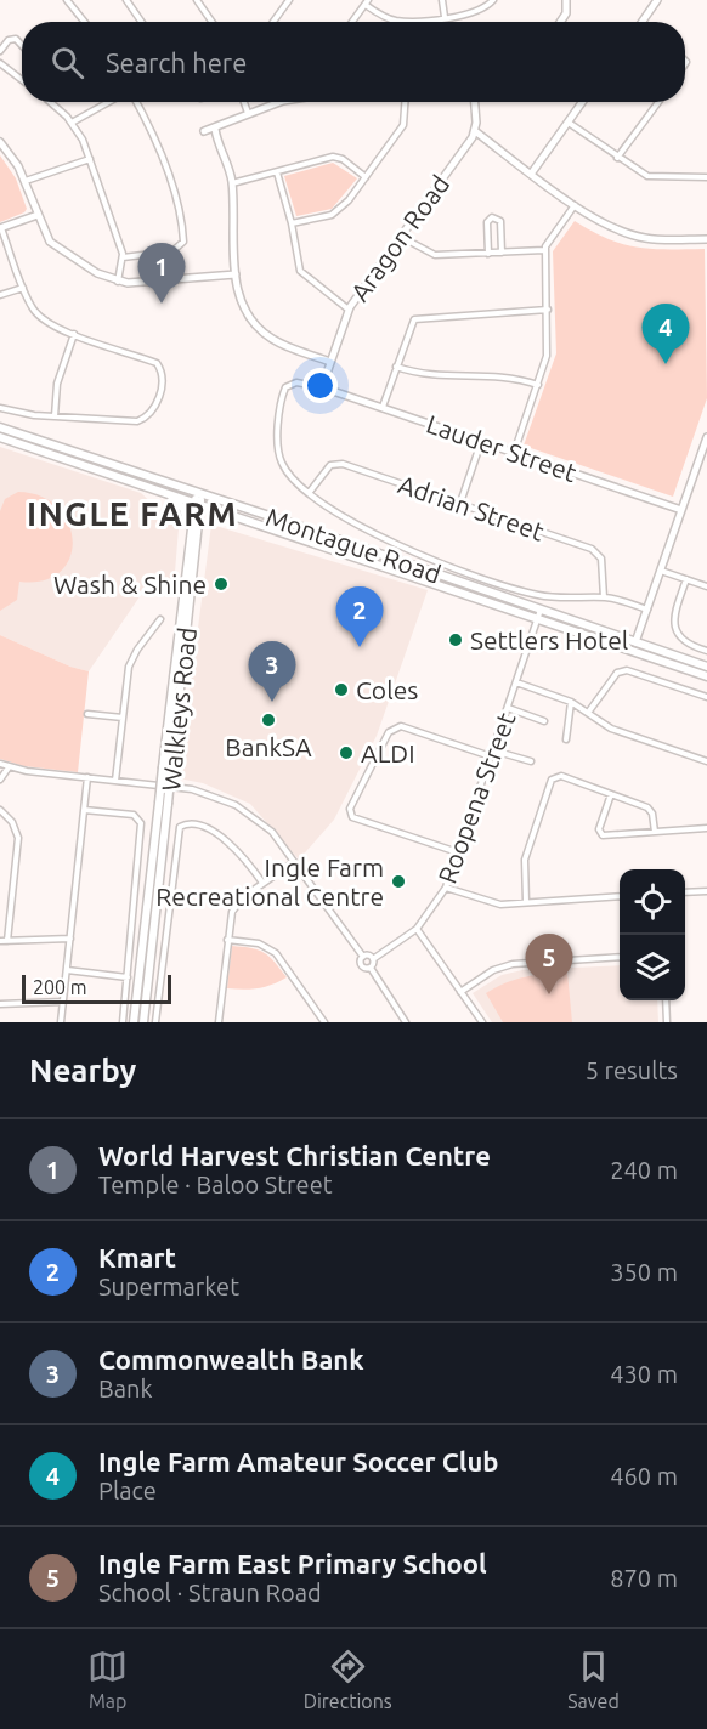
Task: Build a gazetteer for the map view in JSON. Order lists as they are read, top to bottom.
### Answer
{
  "streets": {
    "main road": ["Montague Road", "Walkleys Road"],
    "street": [
      "Aragon Road",
      "Lauder Street",
      "Adrian Street",
      "Roopena Street"
    ]
  },
  "crossings": [
    ["Aragon Road", "Lauder Street"],
    ["Montague Road", "Walkleys Road"],
    ["Montague Road", "Roopena Street"]
  ],
  "districts": ["INGLE FARM"],
  "places": [
    "Wash & Shine",
    "Settlers Hotel",
    "Coles",
    "BankSA",
    "ALDI",
    "Ingle Farm Recreational Centre"
  ],
  "scale_bar": "200 m",
  "page": {
    "search": "Search here",
    "pins": [
      "1",
      "4",
      "2",
      "3",
      "5"
    ],
    "scale": "200 m",
    "heading": ["Nearby", "5 results"],
    "list": [
      {
        "mark": "1",
        "name": "World Harvest Christian Centre",
        "note": "Temple · Baloo Street",
        "value": "240 m"
      },
      {
        "mark": "2",
        "name": "Kmart",
        "note": "Supermarket",
        "value": "350 m"
      },
      {
        "mark": "3",
        "name": "Commonwealth Bank",
        "note": "Bank",
        "value": "430 m"
      },
      {
        "mark": "4",
        "name": "Ingle Farm Amateur Soccer Club",
        "note": "Place",
        "value": "460 m"
      },
      {
        "mark": "5",
        "name": "Ingle Farm East Primary School",
        "note": "School · Straun Road",
        "value": "870 m"
      }
    ],
    "nav": ["Map", "Directions", "Saved"]
  }
}
